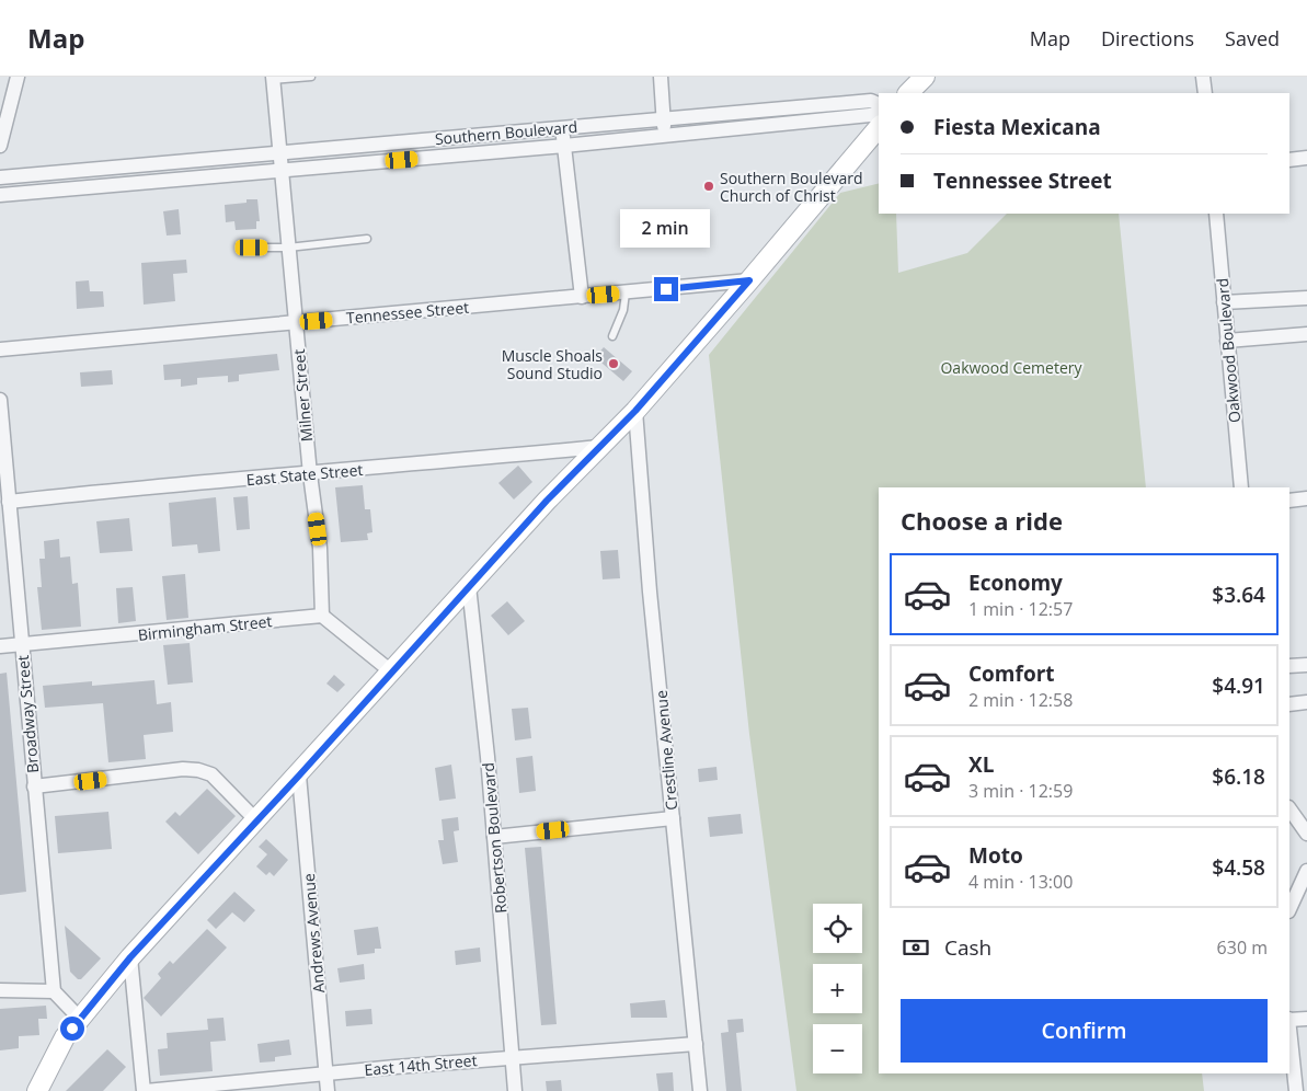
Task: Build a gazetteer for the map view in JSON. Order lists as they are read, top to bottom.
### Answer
{
  "streets": {
    "street": [
      "Southern Boulevard",
      "Tennessee Street",
      "Oakwood Boulevard",
      "Milner Street",
      "East State Street",
      "Birmingham Street",
      "Broadway Street",
      "Crestline Avenue",
      "Robertson Boulevard",
      "Andrews Avenue",
      "East 14th Street"
    ]
  },
  "crossings": [
    ["Southern Boulevard", "Milner Street"],
    ["Tennessee Street", "Milner Street"],
    ["Milner Street", "East State Street"],
    ["Milner Street", "Birmingham Street"],
    ["East State Street", "Broadway Street"],
    ["Birmingham Street", "Broadway Street"],
    ["Crestline Avenue", "East 14th Street"],
    ["Robertson Boulevard", "East 14th Street"],
    ["Andrews Avenue", "East 14th Street"]
  ],
  "parks": ["Oakwood Cemetery"],
  "places": ["Southern Boulevard Church of Christ", "Muscle Shoals Sound Studio"],
  "page": {
    "header": "Map",
    "nav": ["Map", "Directions", "Saved"],
    "banner": ["Fiesta Mexicana", "Tennessee Street"],
    "bubble": "2 min",
    "heading": "Choose a ride",
    "list": [
      {
        "name": "Economy",
        "note": "1 min · 12:57",
        "value": "$3.64"
      },
      {
        "name": "Comfort",
        "note": "2 min · 12:58",
        "value": "$4.91"
      },
      {
        "name": "XL",
        "note": "3 min · 12:59",
        "value": "$6.18"
      },
      {
        "name": "Moto",
        "note": "4 min · 13:00",
        "value": "$4.58"
      }
    ],
    "map_buttons": ["+", "−"],
    "pay": ["Cash", "630 m"],
    "buttons": "Confirm"
  }
}
